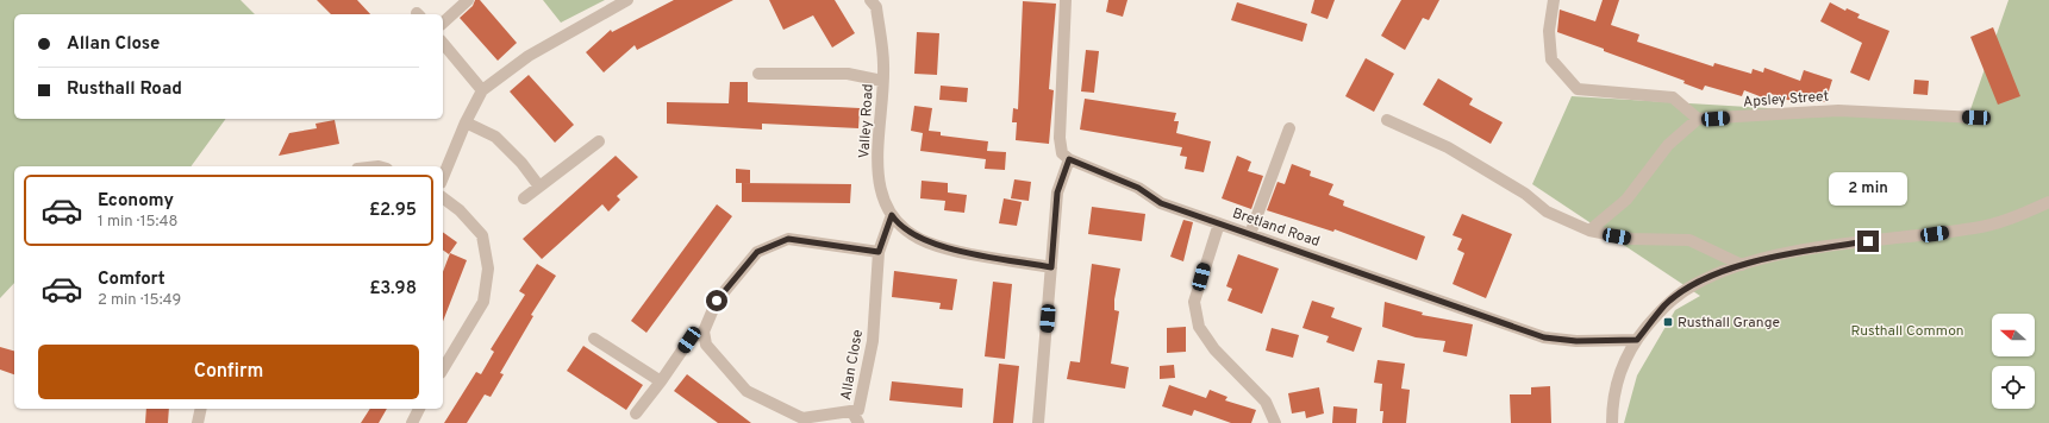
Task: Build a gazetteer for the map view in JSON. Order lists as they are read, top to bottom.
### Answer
{
  "streets": {
    "street": [
      "Apsley Street",
      "Valley Road",
      "Bretland Road",
      "Allan Close"
    ]
  },
  "crossings": [
    ["Valley Road", "Allan Close"]
  ],
  "parks": ["Rusthall Common"],
  "places": {
    "transit": ["Rusthall Grange"]
  },
  "north": "left",
  "page": {
    "banner": ["Allan Close", "Rusthall Road"],
    "bubble": "2 min",
    "list": [
      {
        "name": "Economy",
        "note": "1 min · 15:48",
        "value": "£2.95"
      },
      {
        "name": "Comfort",
        "note": "2 min · 15:49",
        "value": "£3.98"
      }
    ],
    "buttons": "Confirm"
  }
}
